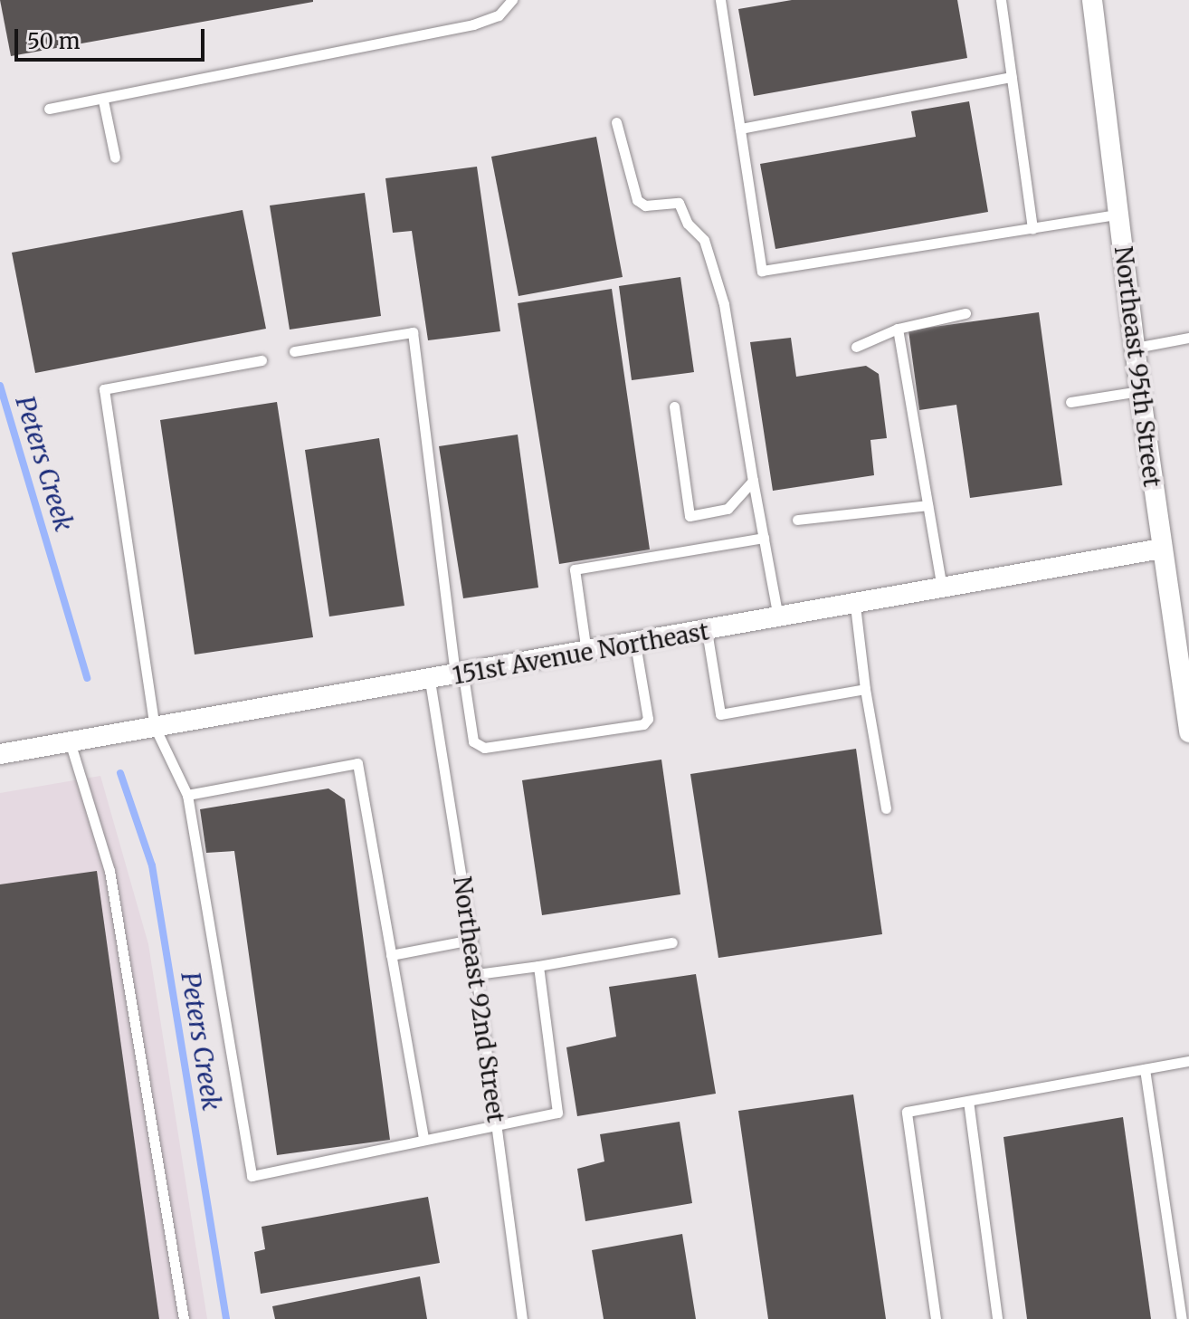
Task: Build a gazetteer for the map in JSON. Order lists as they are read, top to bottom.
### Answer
{
  "streets": {
    "street": ["Northeast 95th Street", "151st Avenue Northeast"],
    "lane": ["Northeast 92nd Street"]
  },
  "crossings": [
    ["Northeast 95th Street", "151st Avenue Northeast"],
    ["151st Avenue Northeast", "Northeast 92nd Street"]
  ],
  "water": ["Peters Creek"],
  "scale_bar": "50 m"
}
